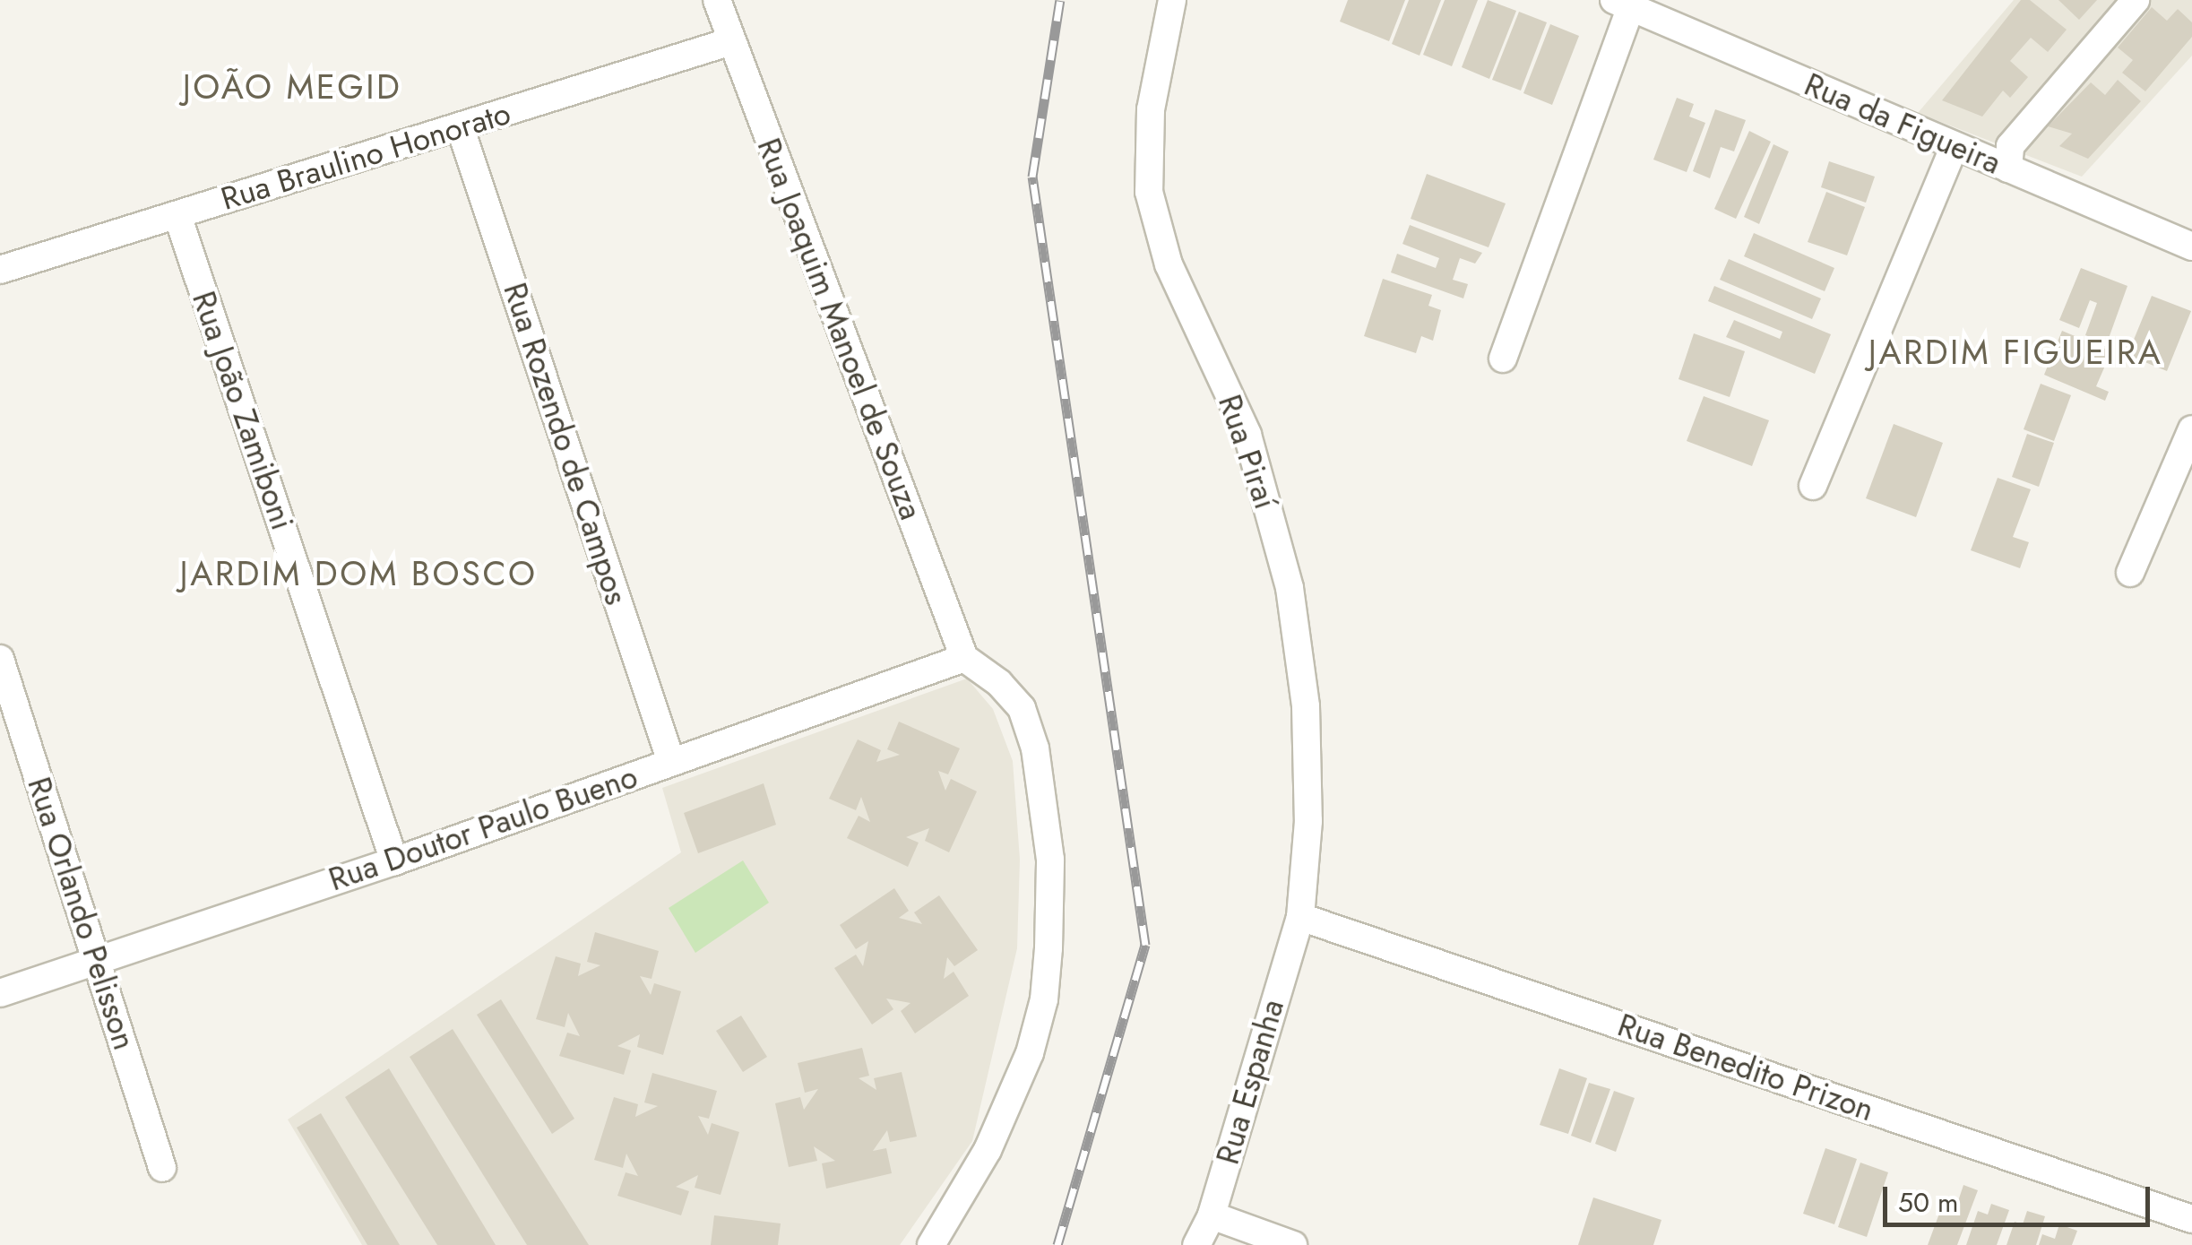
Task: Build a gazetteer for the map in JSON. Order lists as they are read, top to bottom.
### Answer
{
  "streets": {
    "street": [
      "Rua da Figueira",
      "Rua Braulino Honorato",
      "Rua Joaquim Manoel de Souza",
      "Rua João Zamiboni",
      "Rua Rozendo de Campos",
      "Rua Piraí",
      "Rua Doutor Paulo Bueno",
      "Rua Orlando Pelisson",
      "Rua Benedito Prizon",
      "Rua Espanha"
    ]
  },
  "crossings": [
    ["Rua Braulino Honorato", "Rua Joaquim Manoel de Souza"],
    ["Rua Braulino Honorato", "Rua João Zamiboni"],
    ["Rua Braulino Honorato", "Rua Rozendo de Campos"],
    ["Rua Joaquim Manoel de Souza", "Rua Doutor Paulo Bueno"],
    ["Rua João Zamiboni", "Rua Doutor Paulo Bueno"],
    ["Rua Rozendo de Campos", "Rua Doutor Paulo Bueno"],
    ["Rua Piraí", "Rua Benedito Prizon"],
    ["Rua Piraí", "Rua Espanha"],
    ["Rua Doutor Paulo Bueno", "Rua Orlando Pelisson"],
    ["Rua Benedito Prizon", "Rua Espanha"]
  ],
  "districts": ["JOÃO MEGID", "JARDIM FIGUEIRA", "JARDIM DOM BOSCO"],
  "scale_bar": "50 m"
}
